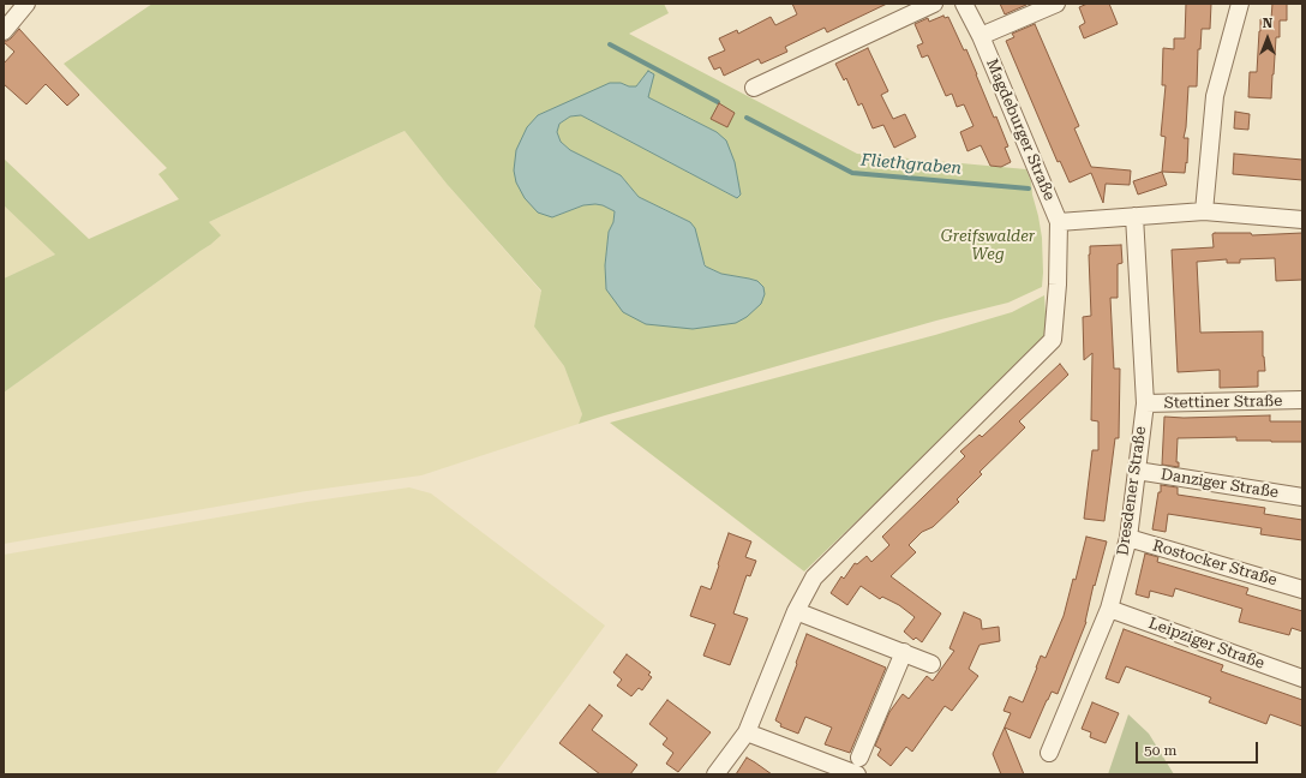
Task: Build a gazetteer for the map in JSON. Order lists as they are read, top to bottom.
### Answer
{
  "streets": {
    "street": [
      "Magdeburger Straße",
      "Stettiner Straße",
      "Danziger Straße",
      "Dresdener Straße",
      "Rostocker Straße",
      "Leipziger Straße"
    ]
  },
  "crossings": [
    ["Stettiner Straße", "Dresdener Straße"],
    ["Danziger Straße", "Dresdener Straße"],
    ["Dresdener Straße", "Rostocker Straße"],
    ["Dresdener Straße", "Leipziger Straße"]
  ],
  "water": ["Fliethgraben"],
  "parks": ["Greifswalder Weg"],
  "scale_bar": "50 m",
  "north": "top"
}
